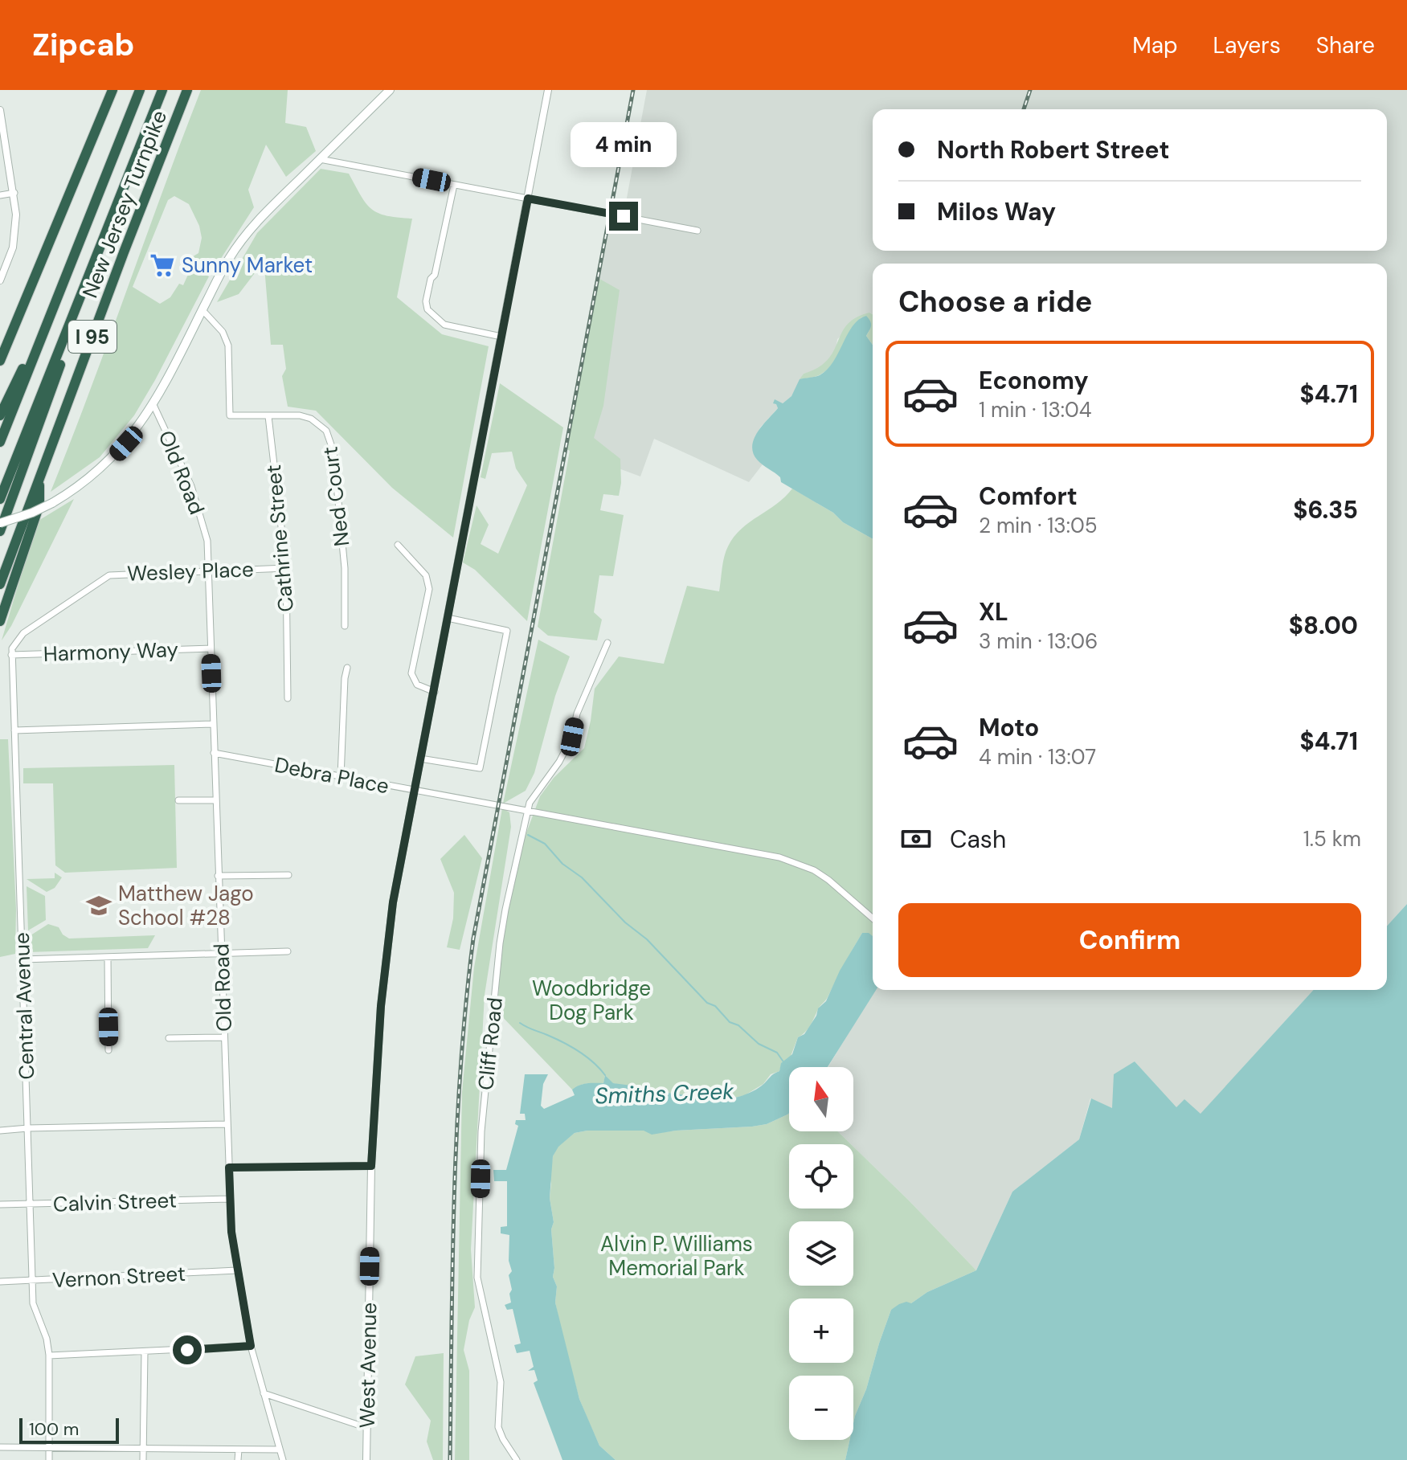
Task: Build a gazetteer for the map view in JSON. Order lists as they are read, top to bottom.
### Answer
{
  "streets": {
    "highway": ["New Jersey Turnpike", "I 95"],
    "street": [
      "Old Road",
      "Ned Court",
      "Cathrine Street",
      "Wesley Place",
      "Harmony Way",
      "Debra Place",
      "Central Avenue",
      "Cliff Road",
      "Calvin Street",
      "Vernon Street",
      "West Avenue"
    ]
  },
  "crossings": [
    ["Old Road", "Wesley Place"],
    ["Old Road", "Harmony Way"],
    ["Old Road", "Debra Place"],
    ["Old Road", "Calvin Street"],
    ["Old Road", "Vernon Street"],
    ["Ned Court", "Cathrine Street"],
    ["Cathrine Street", "Wesley Place"],
    ["Wesley Place", "Harmony Way"],
    ["Wesley Place", "Central Avenue"],
    ["Harmony Way", "Central Avenue"],
    ["Debra Place", "Cliff Road"],
    ["Debra Place", "West Avenue"],
    ["Central Avenue", "Calvin Street"],
    ["Central Avenue", "Vernon Street"]
  ],
  "water": ["Smiths Creek"],
  "parks": ["Woodbridge Dog Park", "Alvin P. Williams Memorial Park"],
  "places": {
    "supermarket": ["Sunny Market"],
    "school or university": ["Matthew Jago School #28"]
  },
  "scale_bar": "100 m",
  "north": "top",
  "page": {
    "header": "Zipcab",
    "nav": ["Map", "Layers", "Share"],
    "banner": ["North Robert Street", "Milos Way"],
    "bubble": "4 min",
    "heading": "Choose a ride",
    "list": [
      {
        "name": "Economy",
        "note": "1 min · 13:04",
        "value": "$4.71"
      },
      {
        "name": "Comfort",
        "note": "2 min · 13:05",
        "value": "$6.35"
      },
      {
        "name": "XL",
        "note": "3 min · 13:06",
        "value": "$8.00"
      },
      {
        "name": "Moto",
        "note": "4 min · 13:07",
        "value": "$4.71"
      }
    ],
    "pay": ["Cash", "1.5 km"],
    "buttons": "Confirm",
    "map_buttons": ["+", "−"],
    "scale": "100 m"
  }
}
